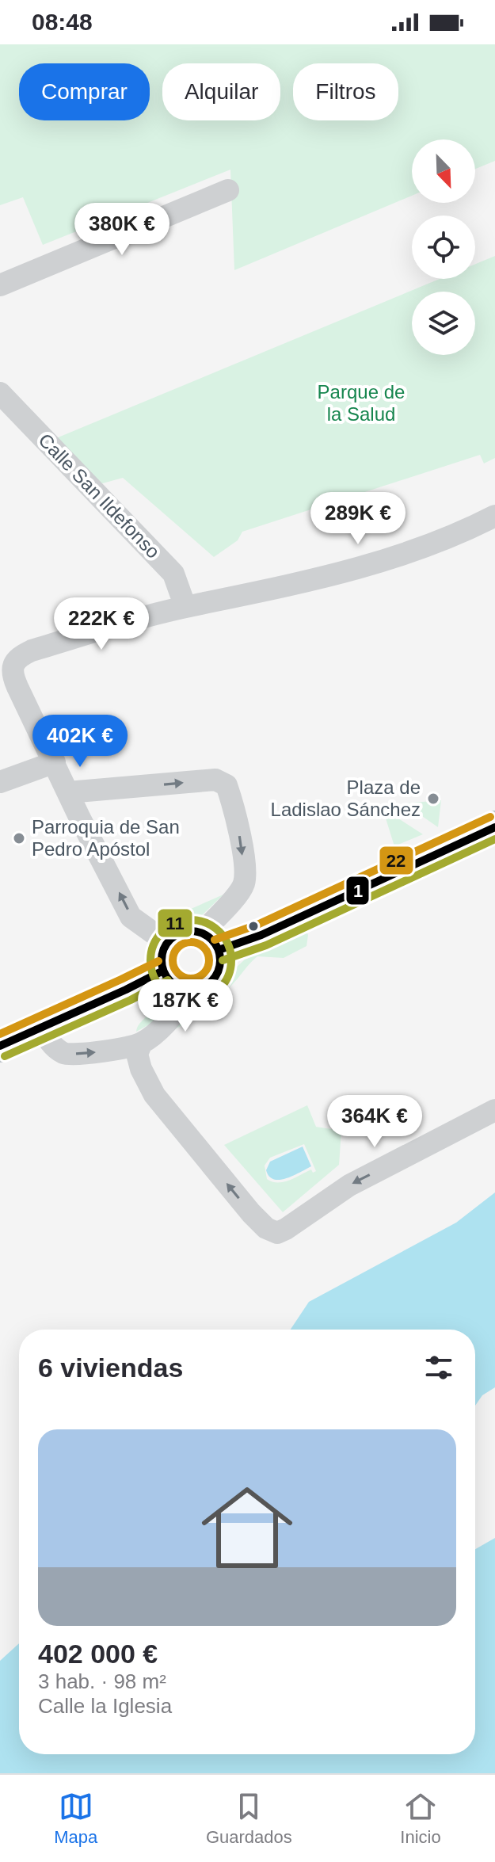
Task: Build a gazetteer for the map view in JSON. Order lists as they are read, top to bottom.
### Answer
{
  "streets": {
    "street": ["Calle San Ildefonso"]
  },
  "parks": ["Parque de la Salud"],
  "places": ["Plaza de Ladislao Sánchez", "Parroquia de San Pedro Apóstol"],
  "lines": ["transit line 22", "transit line 1", "transit line 11"],
  "north": "bottom right",
  "page": {
    "status": "08:48",
    "chip": ["Comprar", "Alquilar", "Filtros"],
    "price": [
      "380K €",
      "289K €",
      "222K €",
      "402K €",
      "187K €",
      "364K €"
    ],
    "heading": "6 viviendas",
    "list": [
      {
        "name": "402 000 €",
        "note": "3 hab. · 98 m² · Calle la Iglesia"
      }
    ],
    "tabs": ["Mapa", "Guardados", "Inicio"]
  }
}
